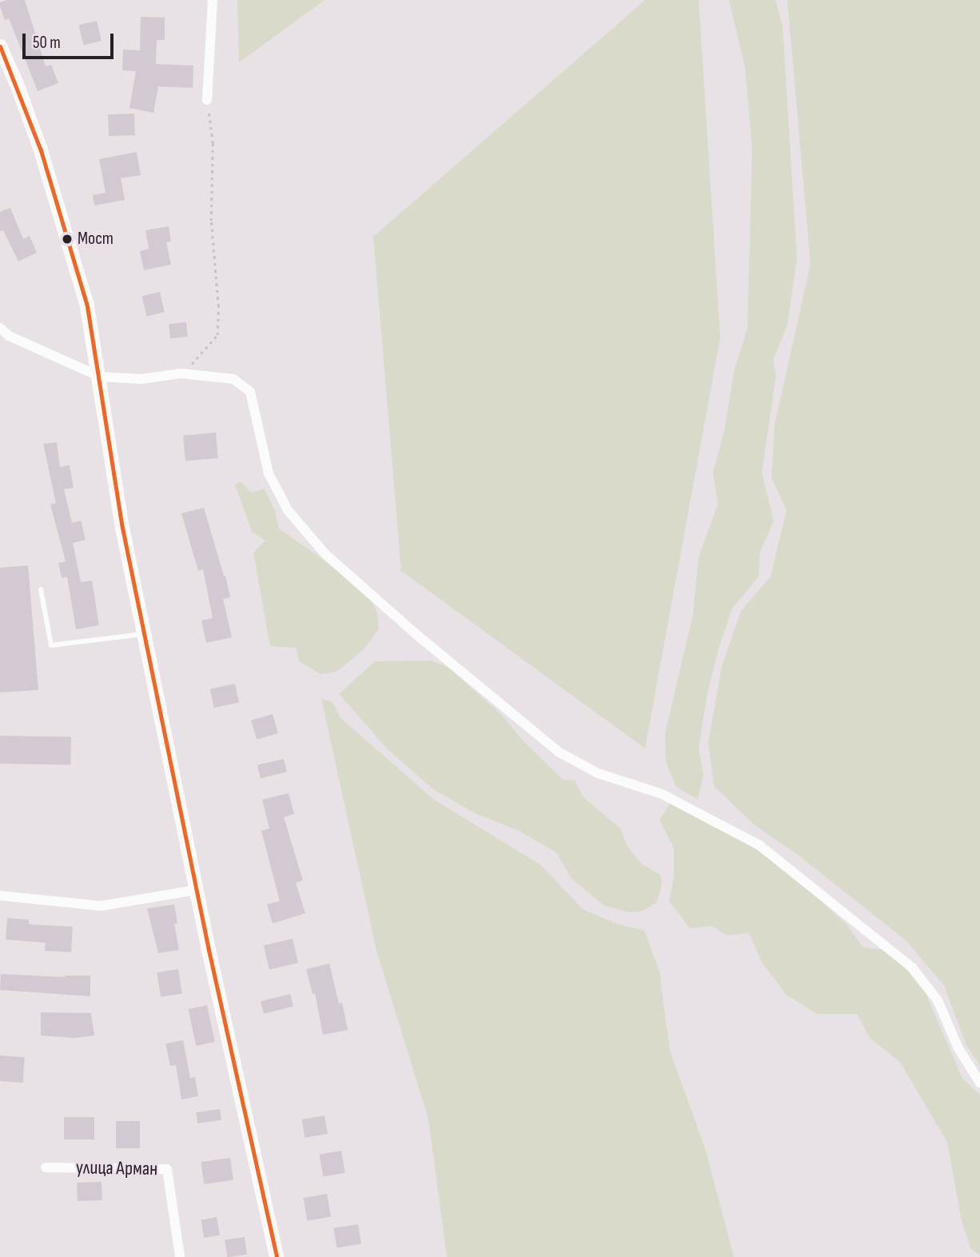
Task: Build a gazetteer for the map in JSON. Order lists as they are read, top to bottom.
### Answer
{
  "streets": {
    "street": ["улица Арман"]
  },
  "places": ["Мост"],
  "scale_bar": "50 m"
}
